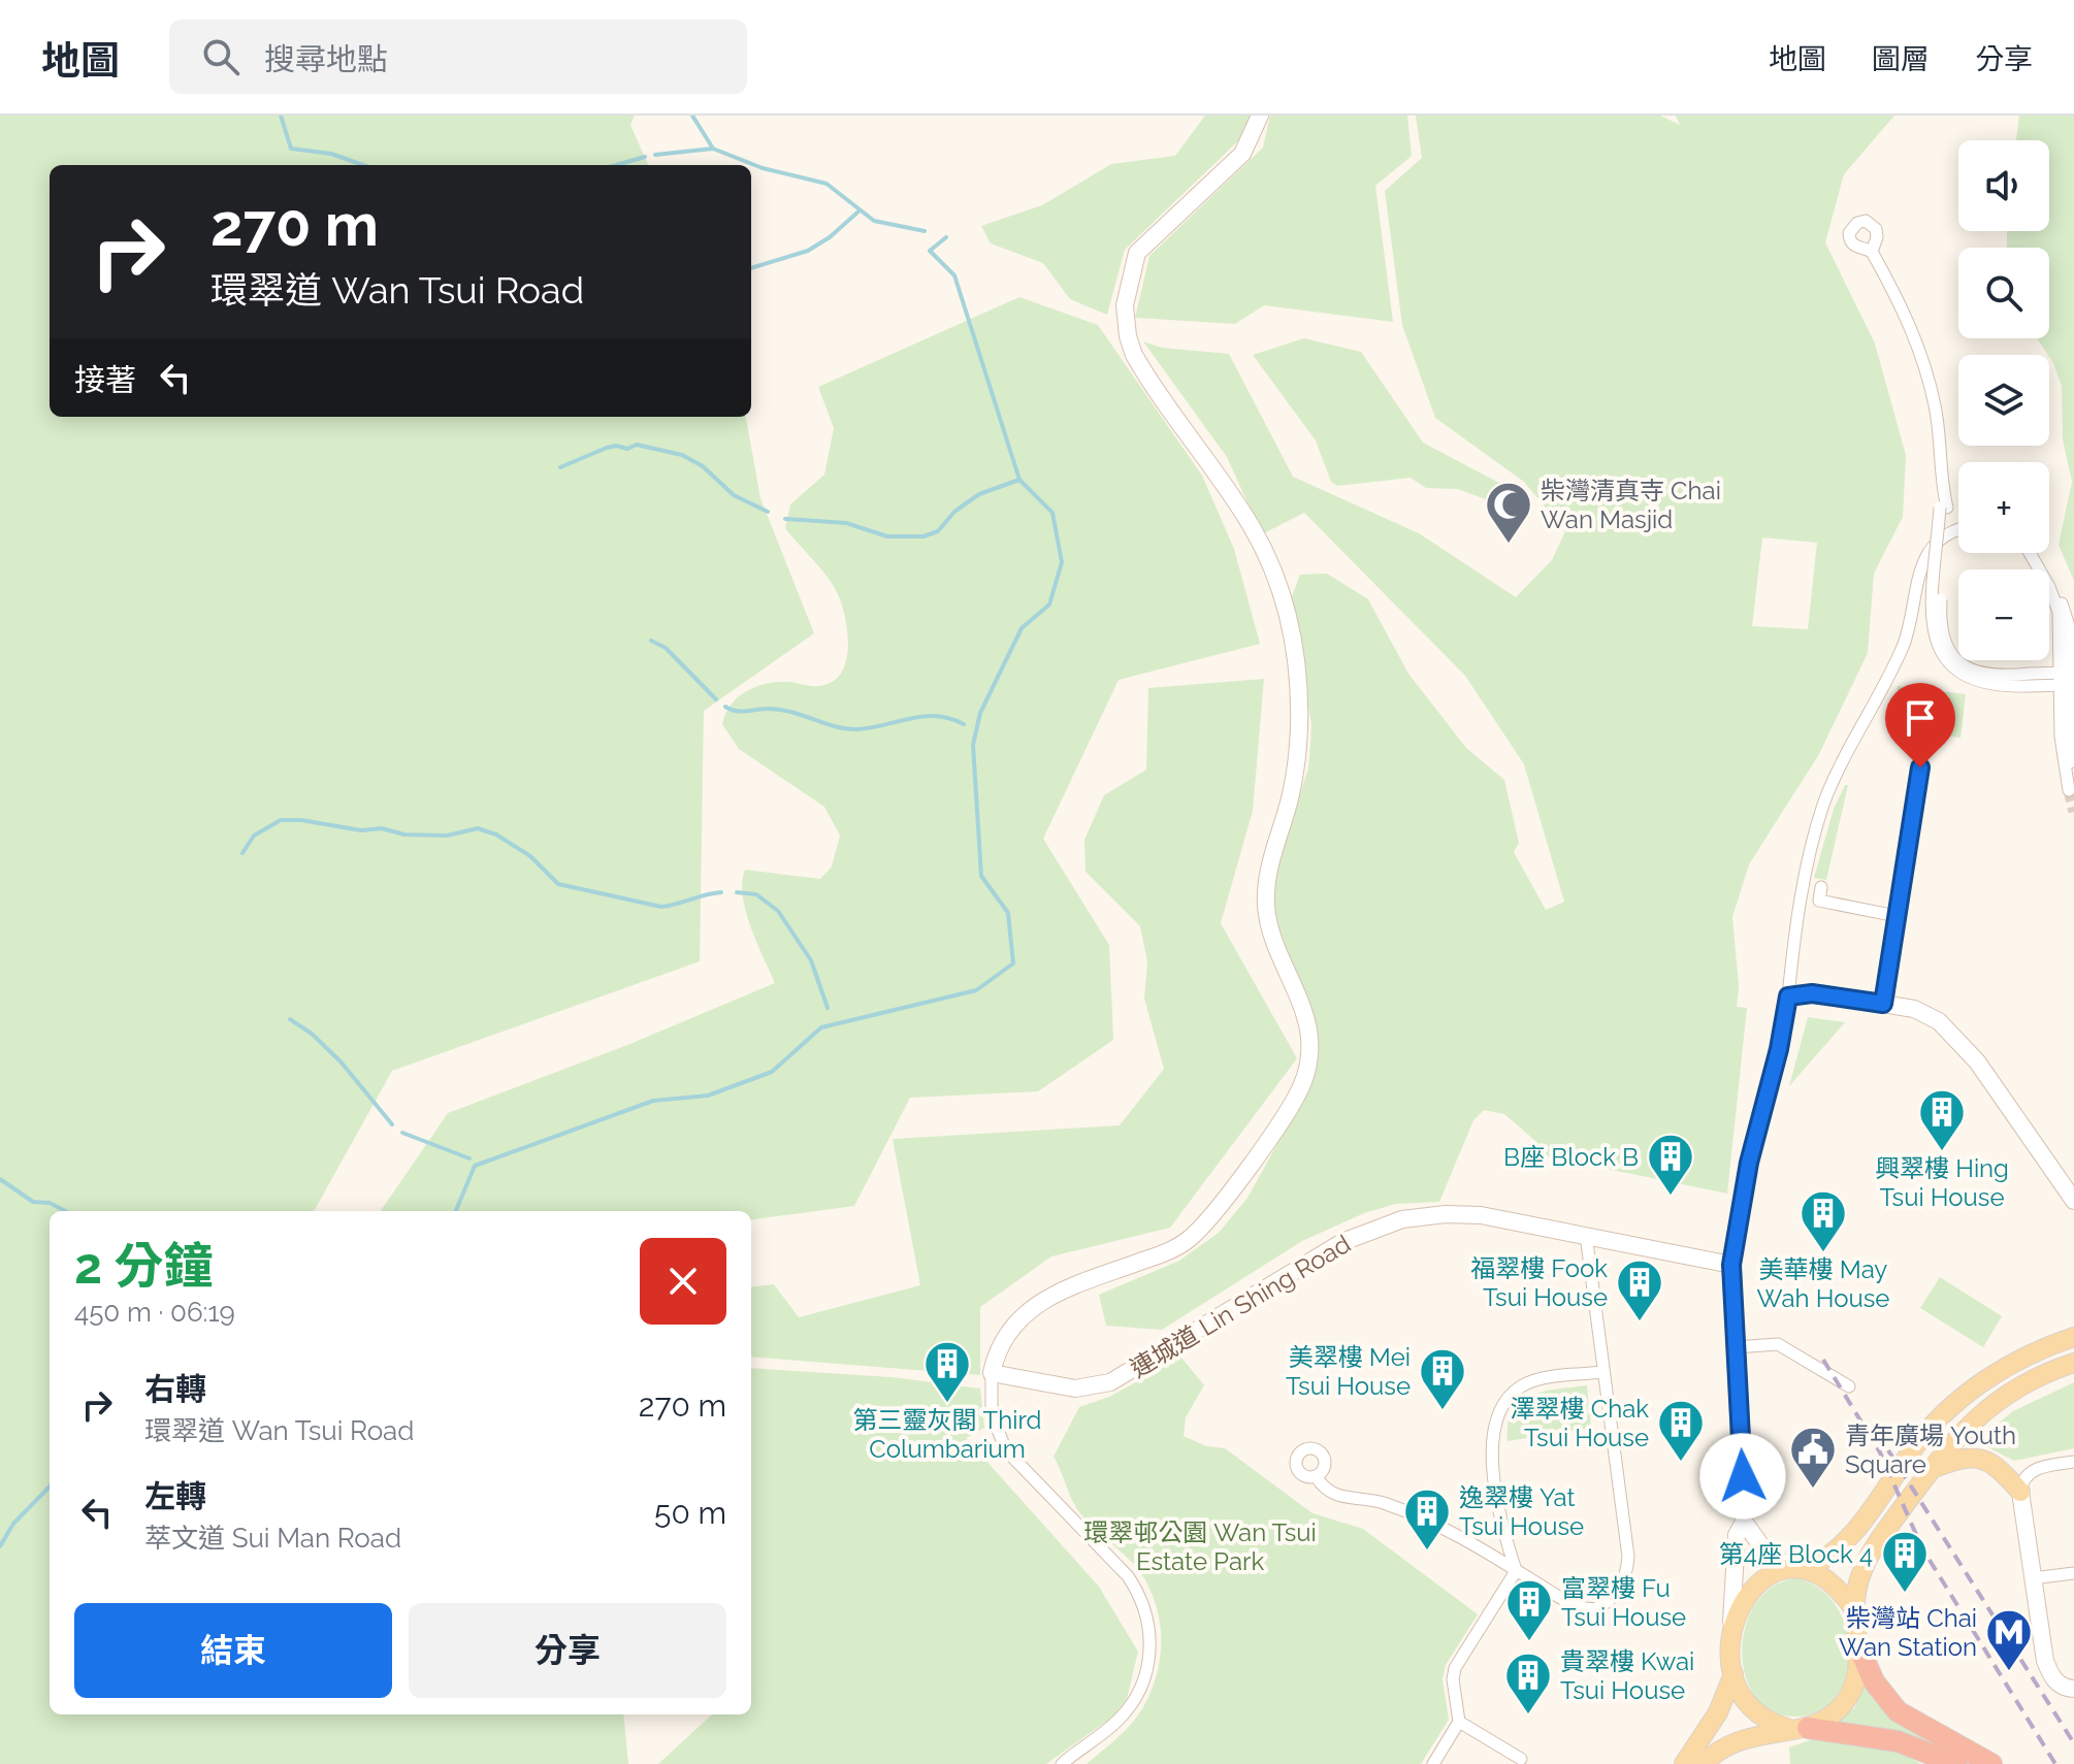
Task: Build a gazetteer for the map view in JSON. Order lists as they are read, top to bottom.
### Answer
{
  "streets": {
    "street": ["連城道 Lin Shing Road"]
  },
  "parks": ["環翠邨公園 Wan Tsui Estate Park"],
  "places": {
    "mosque": ["柴灣清真寺 Chai Wan Masjid"],
    "building": [
      "興翠樓 Hing Tsui House",
      "B座 Block B",
      "美華樓 May Wah House",
      "福翠樓 Fook Tsui House",
      "第三靈灰閣 Third Columbarium",
      "美翠樓 Mei Tsui House",
      "澤翠樓 Chak Tsui House",
      "逸翠樓 Yat Tsui House",
      "第4座 Block 4",
      "富翠樓 Fu Tsui House",
      "貴翠樓 Kwai Tsui House"
    ],
    "public building": ["青年廣場 Youth Square"],
    "metro station": ["柴灣站 Chai Wan Station"]
  },
  "page": {
    "header": "地圖",
    "search": "搜尋地點",
    "nav": ["地圖", "圖層", "分享"],
    "map_buttons": ["+", "−"],
    "turn": ["270 m", "環翠道 Wan Tsui Road"],
    "then": "接著",
    "heading": ["2 分鐘", "450 m · 06:19"],
    "list": [
      {
        "name": "右轉",
        "note": "環翠道 Wan Tsui Road",
        "value": "270 m"
      },
      {
        "name": "左轉",
        "note": "萃文道 Sui Man Road",
        "value": "50 m"
      }
    ],
    "buttons": ["結束", "分享"]
  }
}
